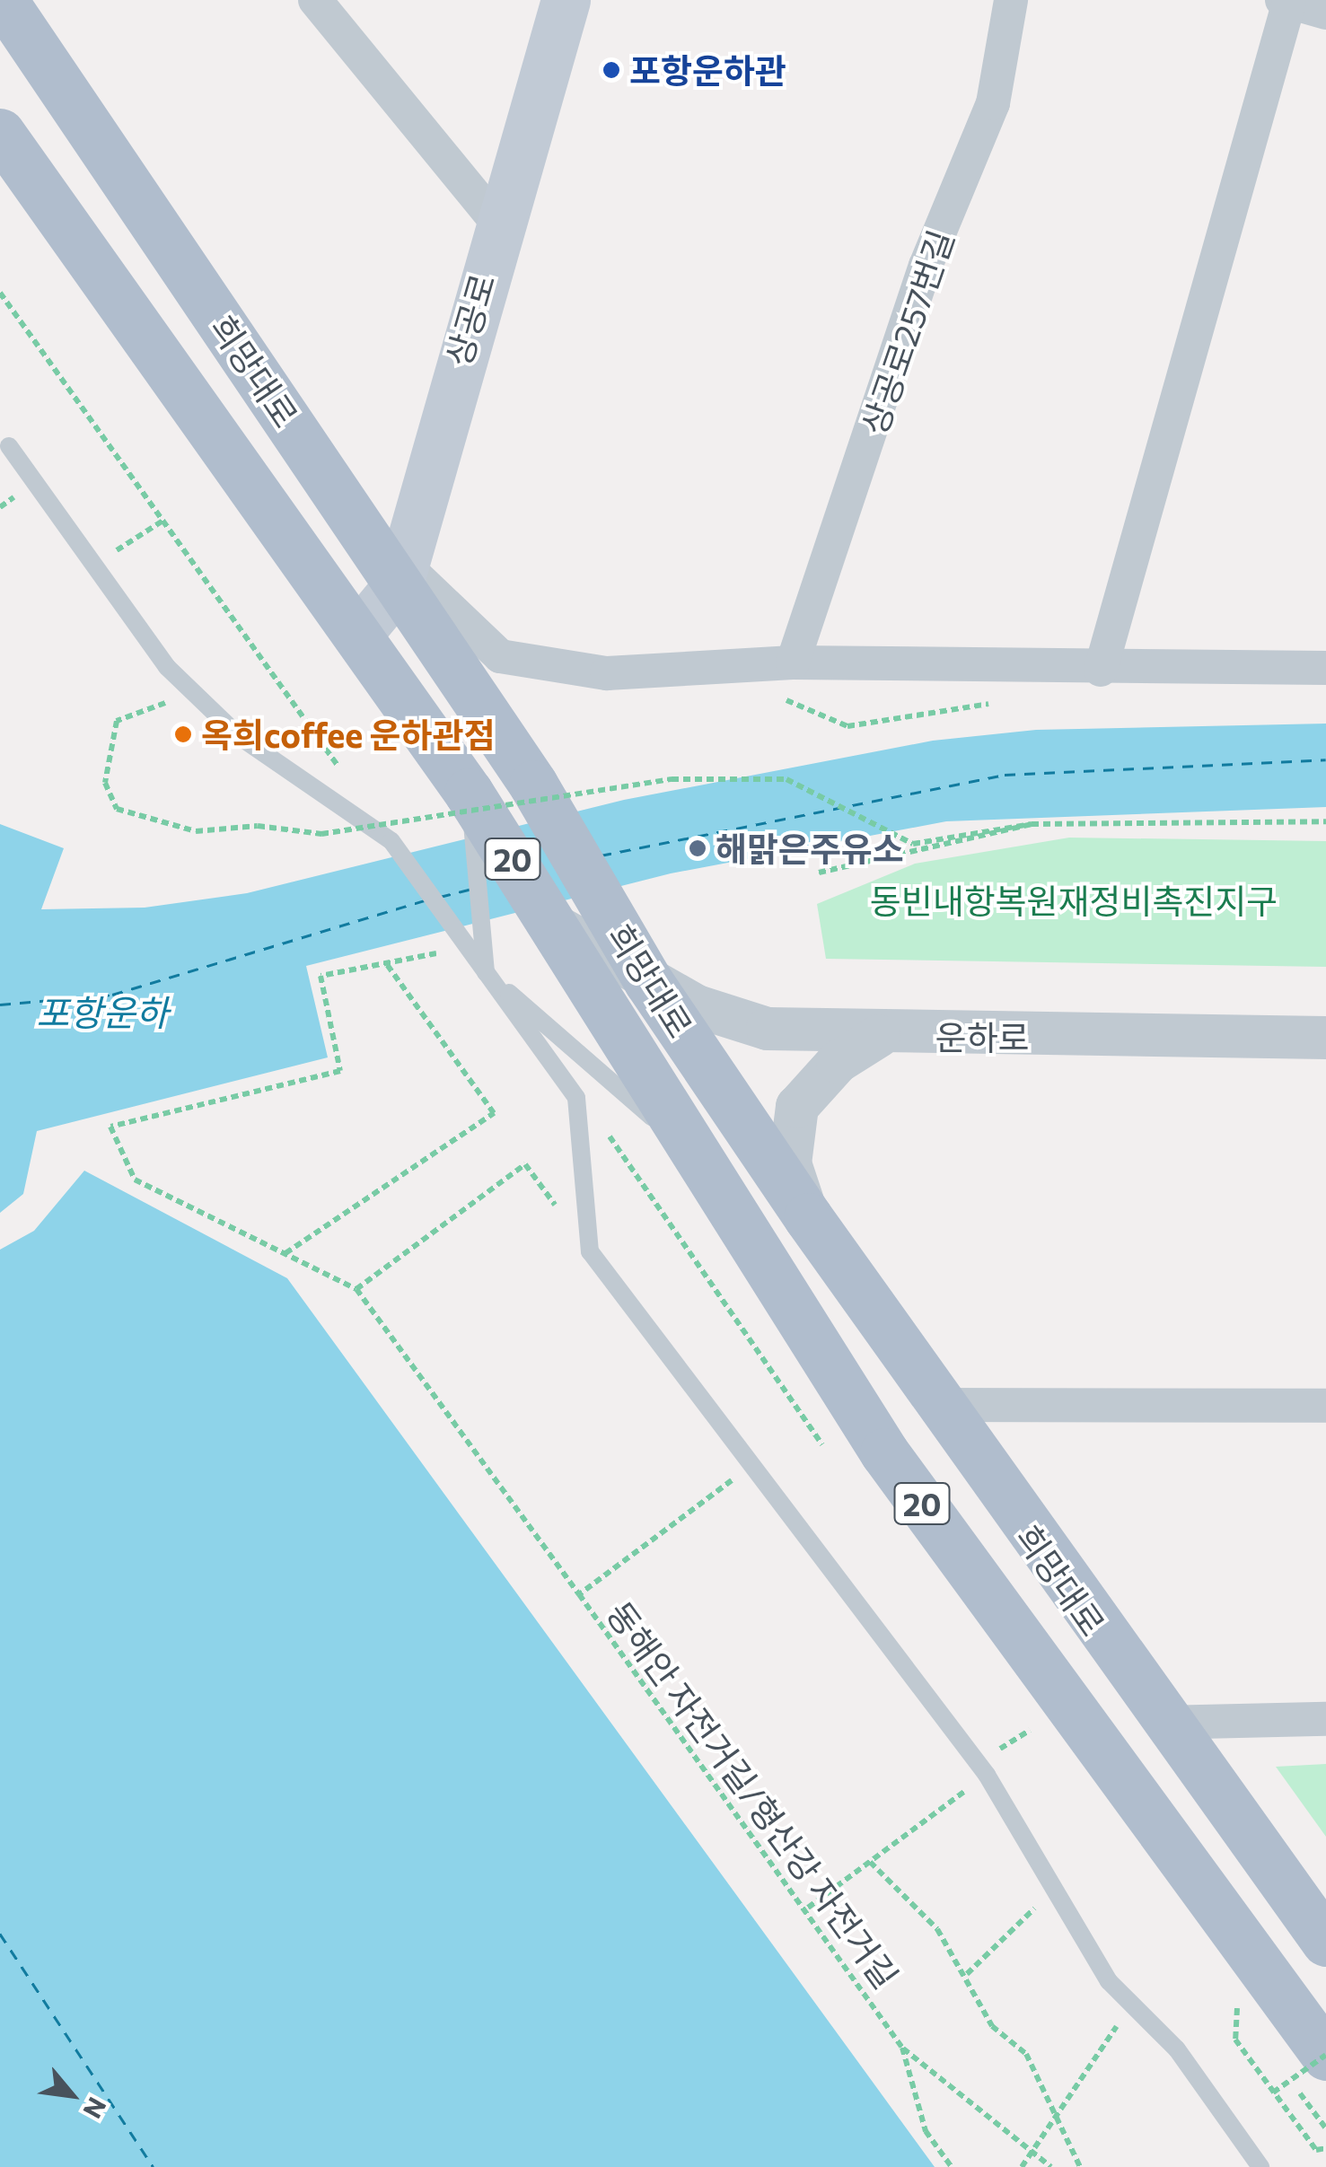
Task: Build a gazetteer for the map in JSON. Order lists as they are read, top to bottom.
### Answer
{
  "streets": {
    "main road": ["상공로", "희망대로", "20"],
    "street": ["상공로257번길", "운하로"],
    "path": ["동해안 자전거길/형산강 자전거길"]
  },
  "crossings": [
    ["상공로", "희망대로"],
    ["희망대로", "운하로"]
  ],
  "water": ["포항운하"],
  "parks": ["동빈내항복원재정비촉진지구"],
  "places": ["포항운하관", "옥희coffee 운하관점", "해맑은주유소"],
  "north": "bottom right"
}
